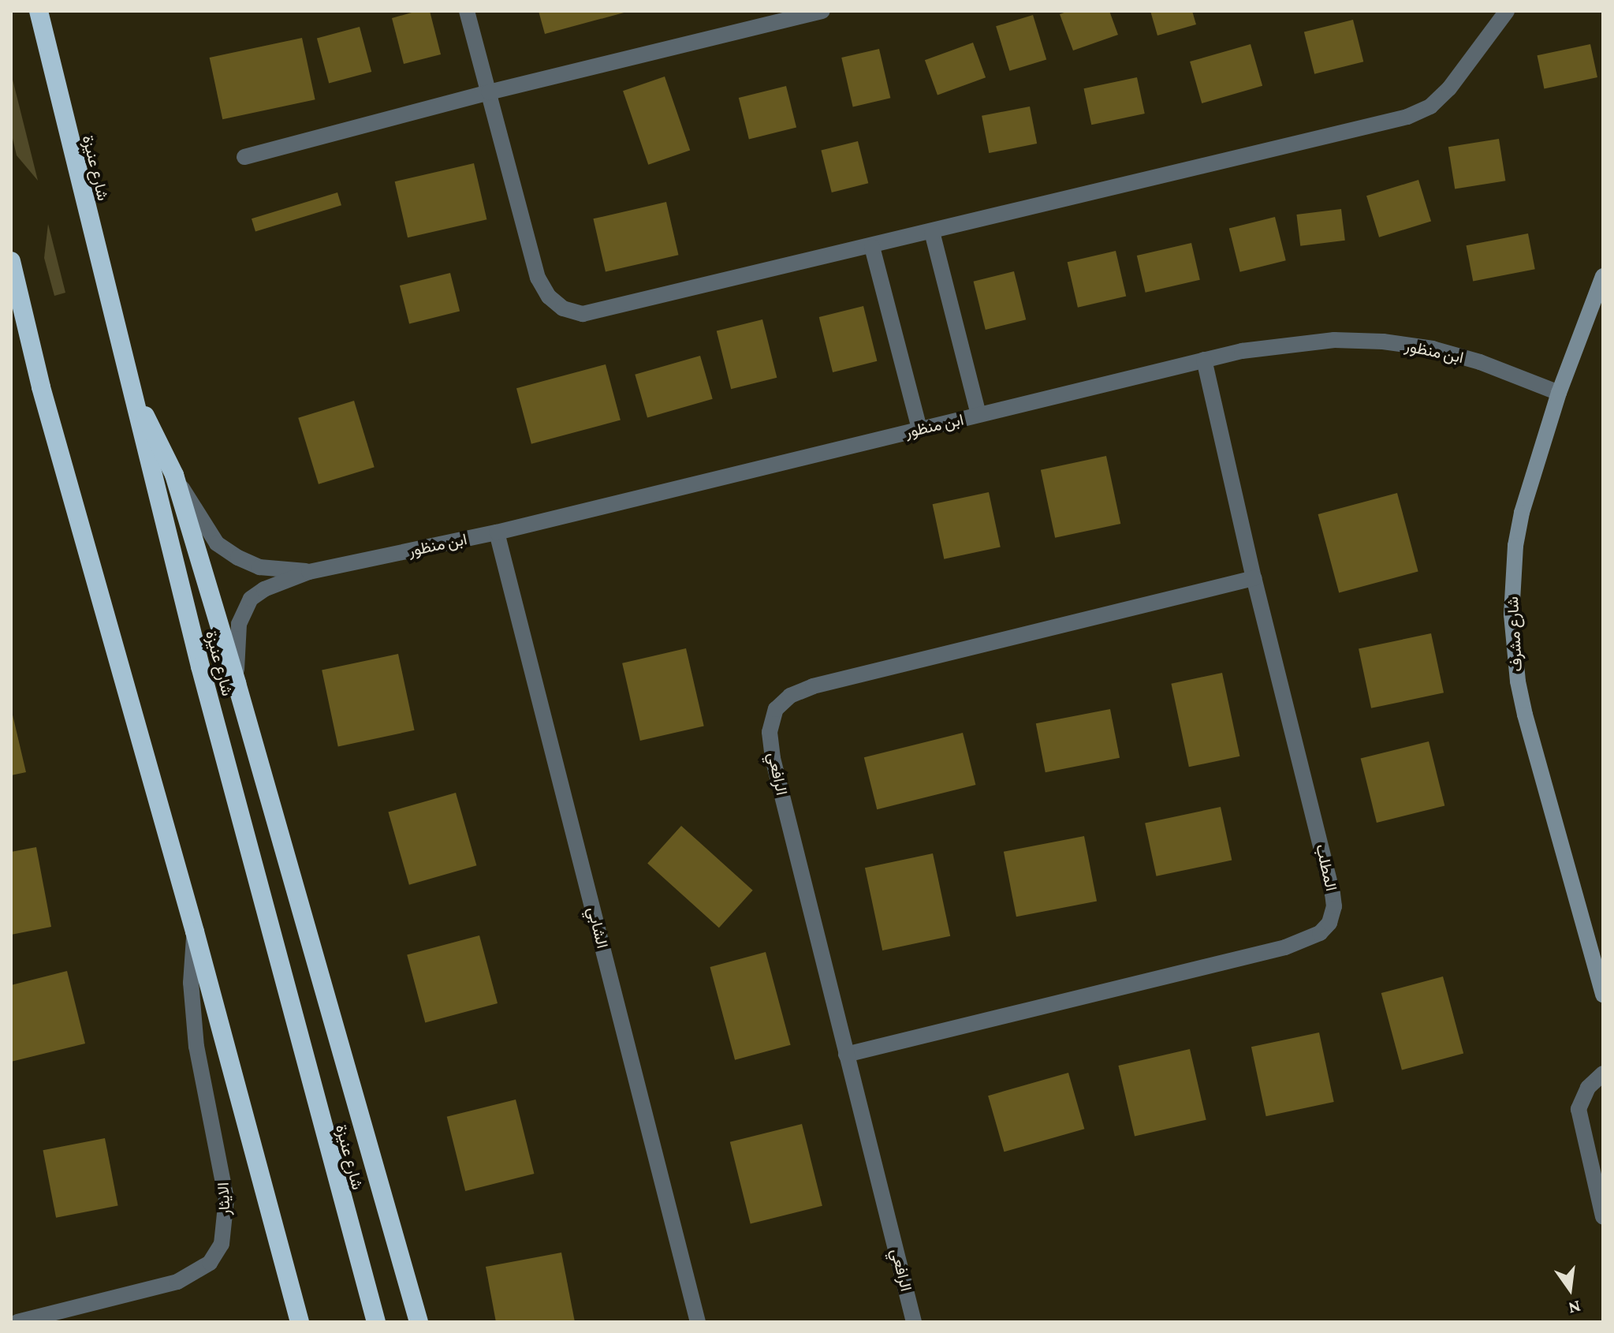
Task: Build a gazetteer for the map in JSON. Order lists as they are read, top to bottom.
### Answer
{
  "streets": {
    "highway": ["شارع عنيزة"],
    "street": [
      "ابن منظور",
      "شارع مشرف",
      "الرافعي",
      "المطلب",
      "الشابي",
      "الايثار"
    ]
  },
  "crossings": [
    ["ابن منظور", "شارع مشرف"],
    ["ابن منظور", "المطلب"],
    ["ابن منظور", "الشابي"],
    ["الرافعي", "المطلب"]
  ],
  "north": "bottom"
}
